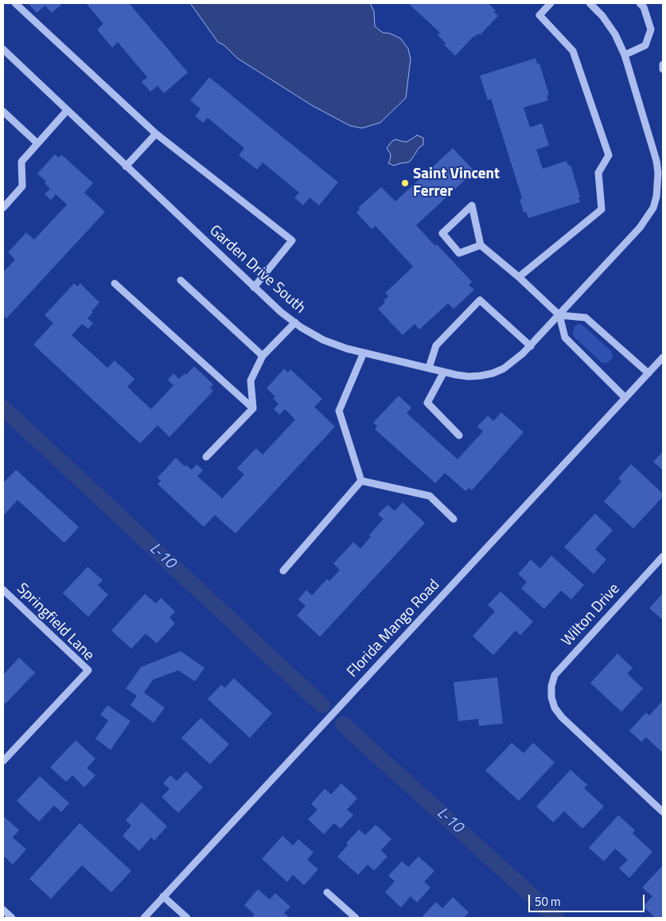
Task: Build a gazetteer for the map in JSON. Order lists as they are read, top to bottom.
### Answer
{
  "streets": {
    "street": [
      "Garden Drive South",
      "Wilton Drive",
      "Springfield Lane",
      "Florida Mango Road"
    ]
  },
  "water": ["L-10"],
  "places": ["Saint Vincent Ferrer"],
  "scale_bar": "50 m"
}
